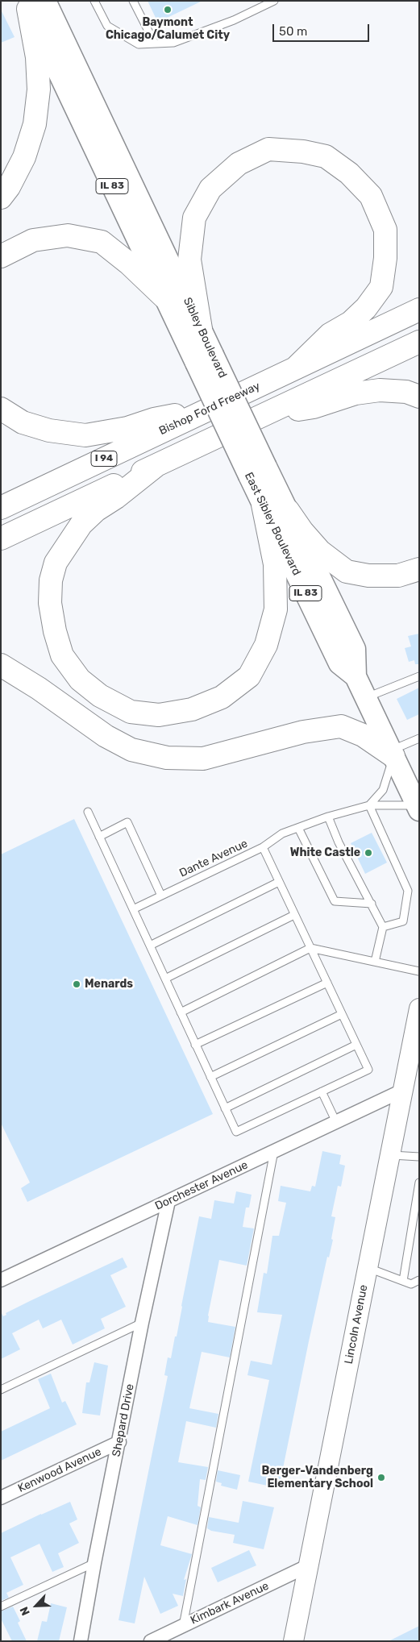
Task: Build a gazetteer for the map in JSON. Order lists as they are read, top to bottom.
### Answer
{
  "streets": {
    "highway": ["Bishop Ford Freeway", "I 94"],
    "main road": ["IL 83", "Sibley Boulevard", "East Sibley Boulevard"],
    "street": [
      "Dorchester Avenue",
      "Lincoln Avenue",
      "Shepard Drive",
      "Kenwood Avenue",
      "Kimbark Avenue"
    ],
    "lane": ["Dante Avenue"]
  },
  "crossings": [
    ["Sibley Boulevard", "East Sibley Boulevard"],
    ["Dorchester Avenue", "Lincoln Avenue"],
    ["Dorchester Avenue", "Shepard Drive"],
    ["Lincoln Avenue", "Kimbark Avenue"],
    ["Shepard Drive", "Kenwood Avenue"]
  ],
  "places": [
    "Baymont Chicago/Calumet City",
    "White Castle",
    "Menards",
    "Berger-Vandenberg Elementary School"
  ],
  "scale_bar": "50 m",
  "north": "bottom left"
}
